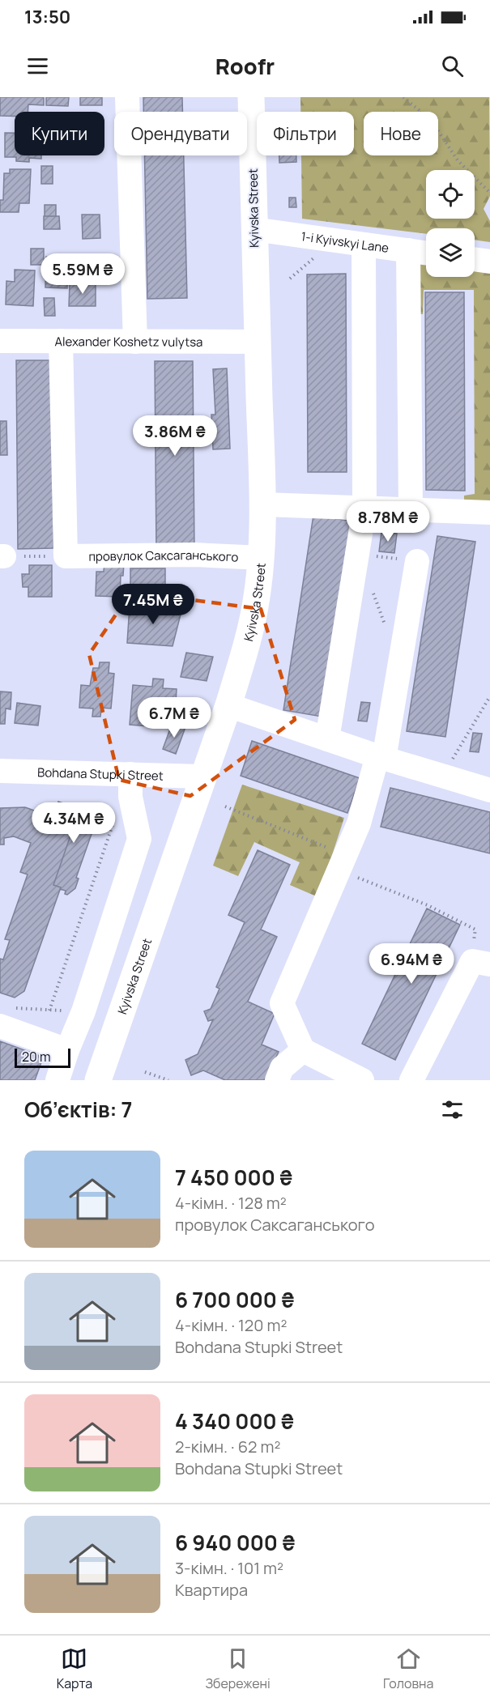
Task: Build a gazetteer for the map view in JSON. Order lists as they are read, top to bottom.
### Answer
{
  "streets": {
    "main road": ["Kyivska Street"],
    "street": [
      "1-i Kyivskyi Lane",
      "Alexander Koshetz vulytsa",
      "провулок Саксаганського",
      "Bohdana Stupki Street"
    ]
  },
  "crossings": [
    ["Kyivska Street", "1-i Kyivskyi Lane"],
    ["Kyivska Street", "Alexander Koshetz vulytsa"],
    ["Kyivska Street", "провулок Саксаганського"],
    ["Kyivska Street", "Bohdana Stupki Street"]
  ],
  "scale_bar": "20 m",
  "page": {
    "status": "13:50",
    "header": "Roofr",
    "chip": [
      "Купити",
      "Орендувати",
      "Фільтри",
      "Нове"
    ],
    "price": [
      "5.59M ₴",
      "3.86M ₴",
      "8.78M ₴",
      "7.45M ₴",
      "6.7M ₴",
      "4.34M ₴",
      "6.94M ₴"
    ],
    "scale": "20 m",
    "heading": "Об’єктів: 7",
    "list": [
      {
        "name": "7 450 000 ₴",
        "note": "4-кімн. · 128 m² · провулок Саксаганського"
      },
      {
        "name": "6 700 000 ₴",
        "note": "4-кімн. · 120 m² · Bohdana Stupki Street"
      },
      {
        "name": "4 340 000 ₴",
        "note": "2-кімн. · 62 m² · Bohdana Stupki Street"
      },
      {
        "name": "6 940 000 ₴",
        "note": "3-кімн. · 101 m² · Квартира"
      }
    ],
    "tabs": ["Карта", "Збережені", "Головна"]
  }
}
